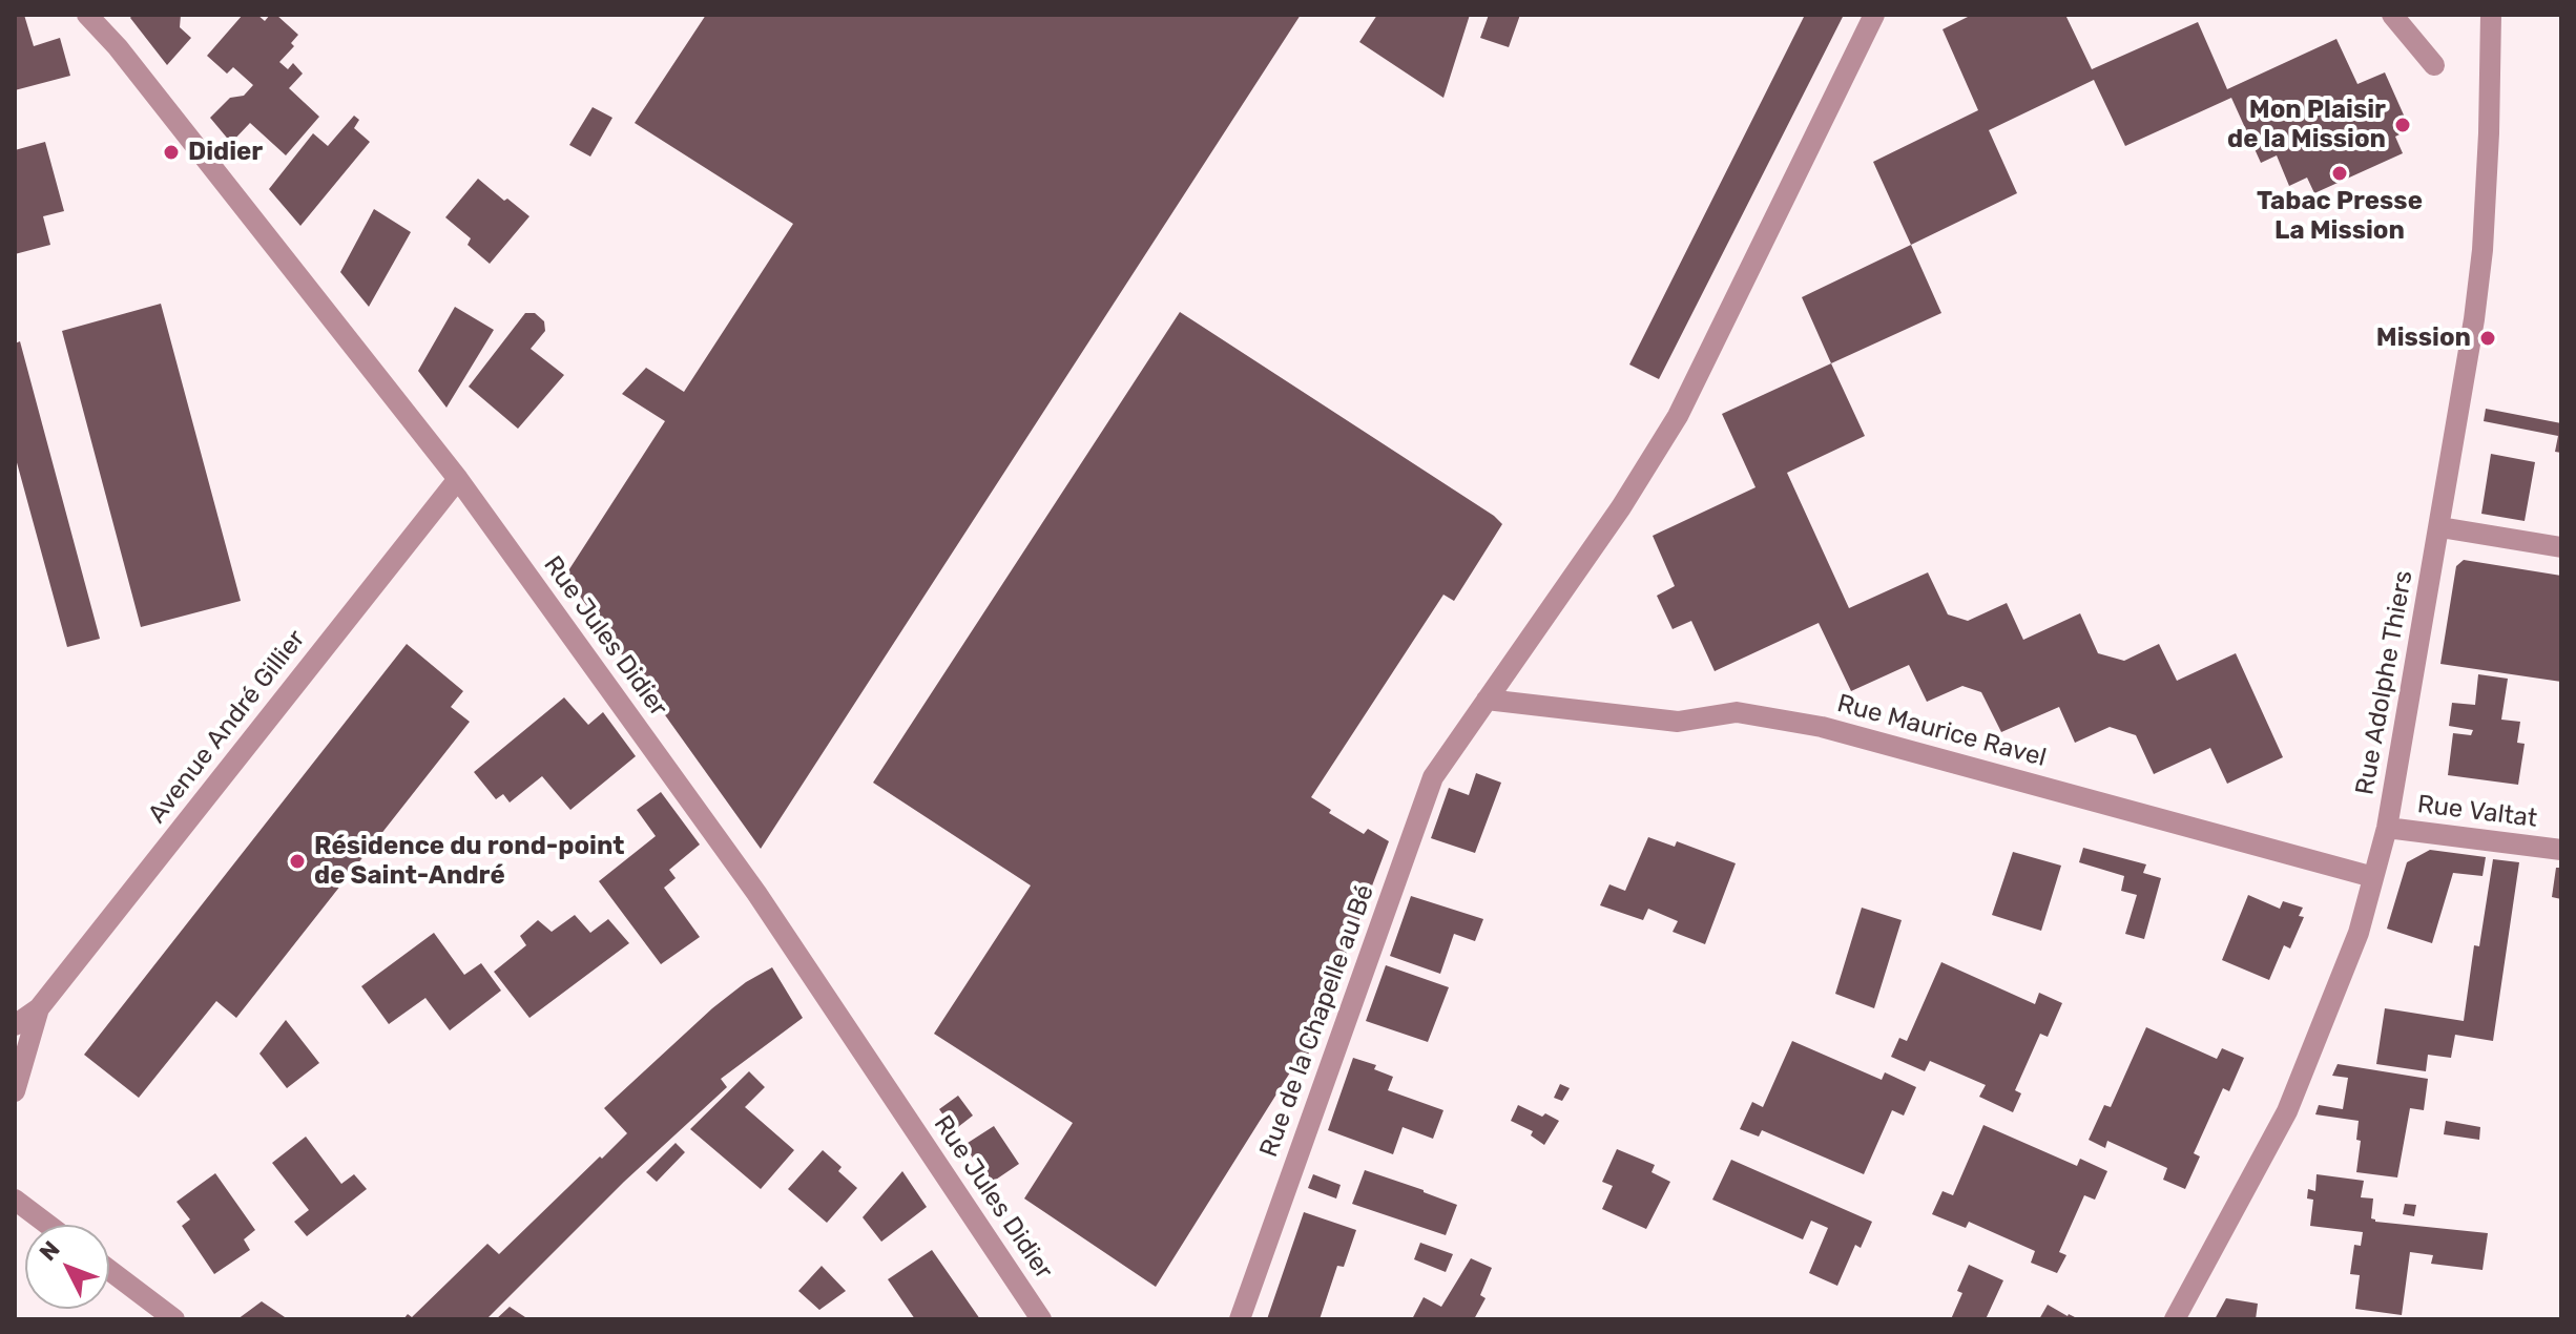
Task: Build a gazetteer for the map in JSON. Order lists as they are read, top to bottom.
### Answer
{
  "streets": {
    "street": [
      "Rue Jules Didier",
      "Rue Adolphe Thiers",
      "Avenue André Gillier",
      "Rue Maurice Ravel",
      "Rue Valtat",
      "Rue de la Chapelle au Bé"
    ]
  },
  "crossings": [
    ["Rue Jules Didier", "Avenue André Gillier"],
    ["Rue Adolphe Thiers", "Rue Maurice Ravel"],
    ["Rue Adolphe Thiers", "Rue Valtat"],
    ["Rue Maurice Ravel", "Rue de la Chapelle au Bé"]
  ],
  "places": [
    "Mon Plaisir de la Mission",
    "Didier",
    "Tabac Presse La Mission",
    "Mission",
    "Résidence du rond-point de Saint-André"
  ],
  "north": "top left"
}
